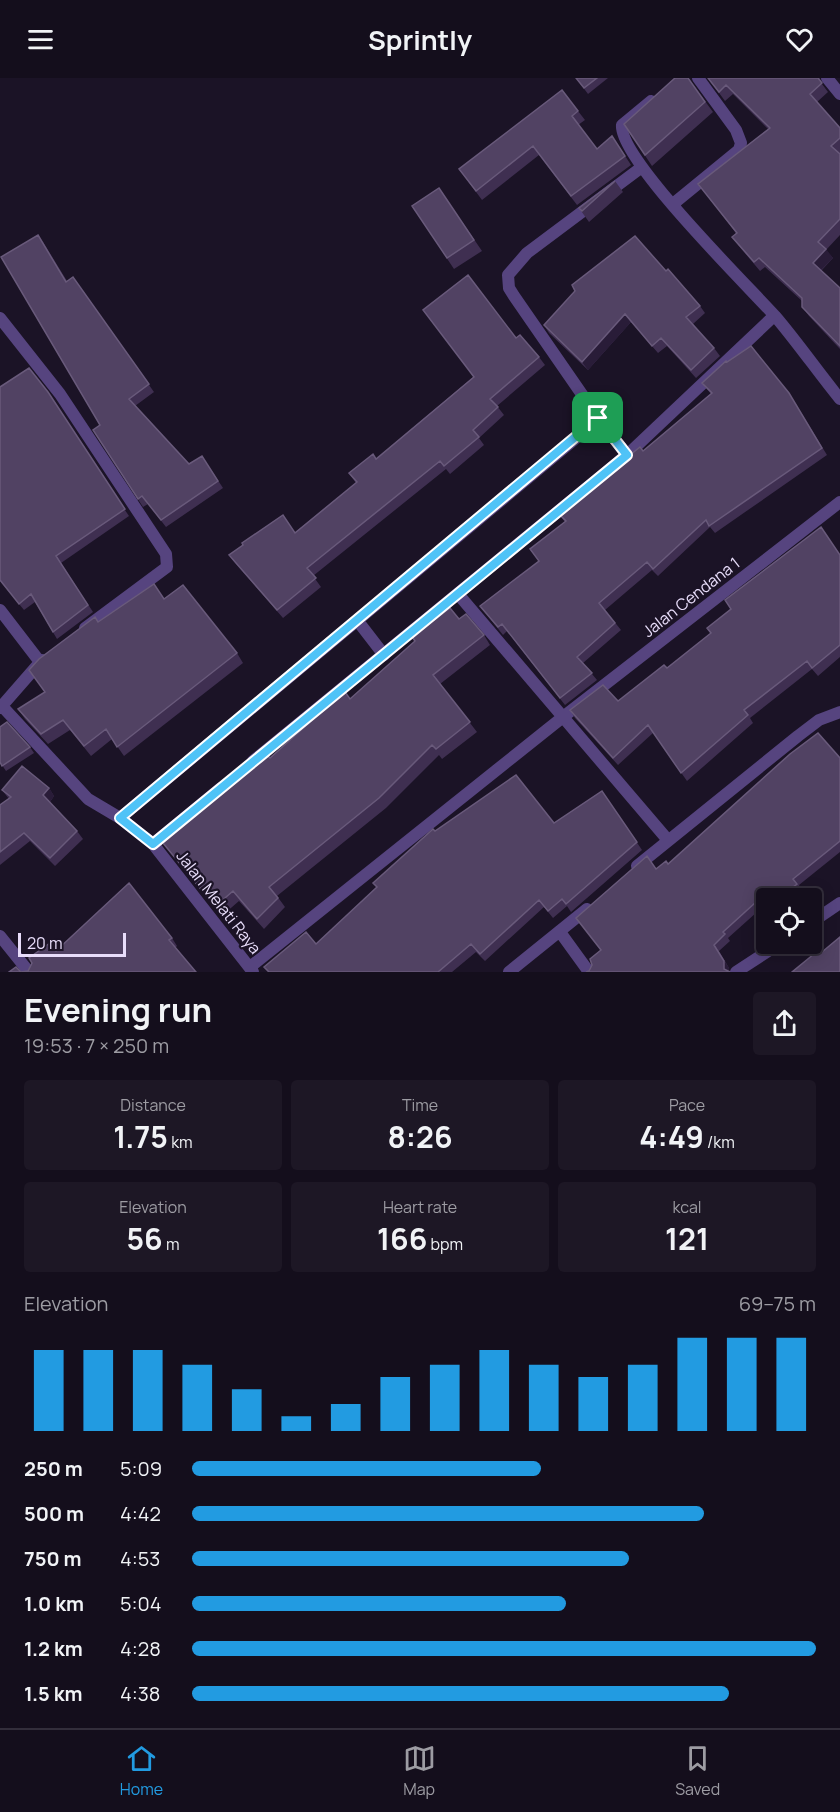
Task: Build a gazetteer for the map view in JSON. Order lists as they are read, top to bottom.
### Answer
{
  "streets": {
    "street": ["Jalan Cendana 1", "Jalan Melati Raya"]
  },
  "crossings": [
    ["Jalan Cendana 1", "Jalan Melati Raya"]
  ],
  "scale_bar": "20 m",
  "page": {
    "header": "Sprintly",
    "scale": "20 m",
    "heading": ["Evening run", "19:53 · 7 × 250 m"],
    "stats": [
      ["Distance", "1.75 km"],
      ["Time", "8:26"],
      ["Pace", "4:49 /km"],
      ["Elevation", "56 m"],
      ["Heart rate", "166 bpm"],
      ["kcal", "121"]
    ],
    "chart": ["Elevation", "69–75 m"],
    "list": [
      {
        "name": "250 m",
        "note": "5:09"
      },
      {
        "name": "500 m",
        "note": "4:42"
      },
      {
        "name": "750 m",
        "note": "4:53"
      },
      {
        "name": "1.0 km",
        "note": "5:04"
      },
      {
        "name": "1.2 km",
        "note": "4:28"
      },
      {
        "name": "1.5 km",
        "note": "4:38"
      }
    ],
    "tabs": ["Home", "Map", "Saved"]
  }
}
